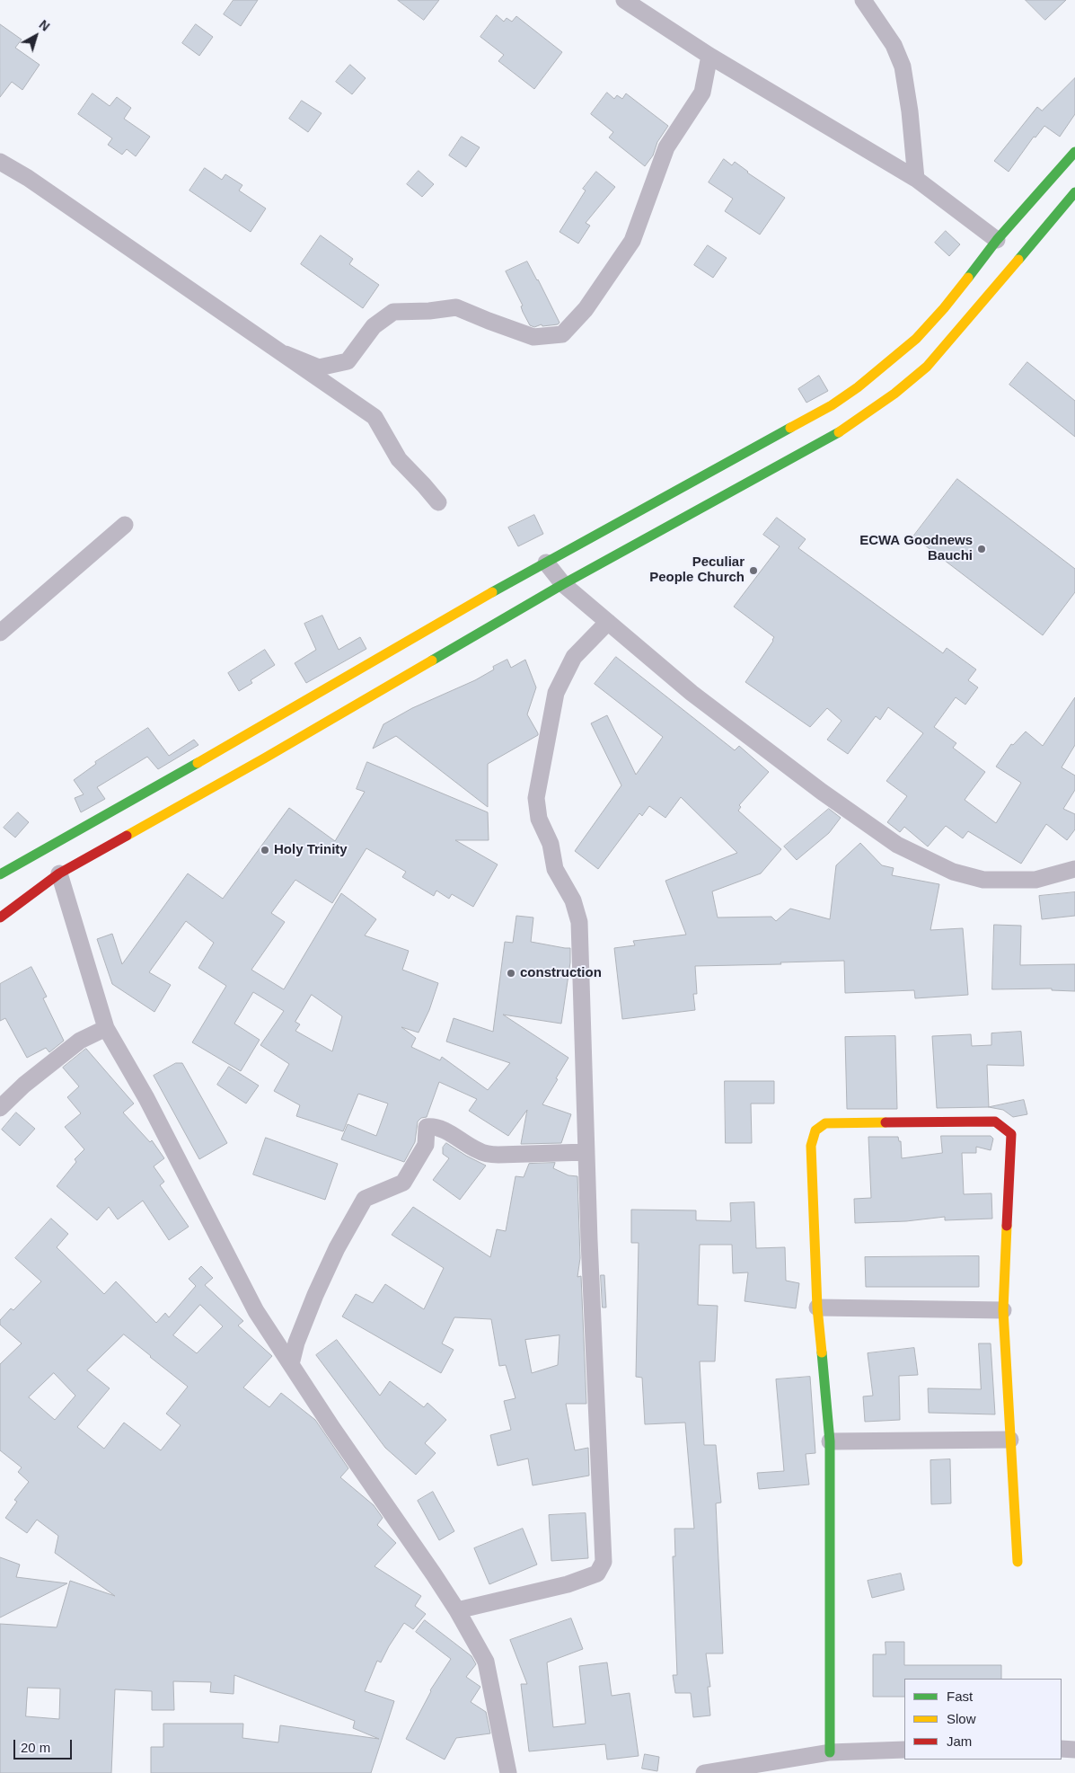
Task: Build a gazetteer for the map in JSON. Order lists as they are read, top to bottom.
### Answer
{
  "places": [
    "ECWA Goodnews Bauchi",
    "Peculiar People Church",
    "Holy Trinity",
    "construction"
  ],
  "legend": ["Fast", "Slow", "Jam"],
  "scale_bar": "20 m",
  "north": "top right"
}
